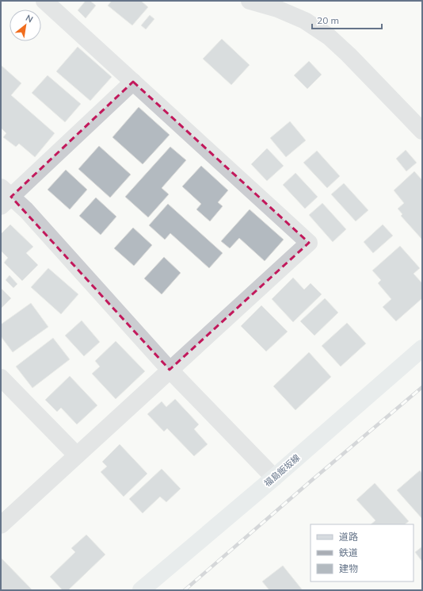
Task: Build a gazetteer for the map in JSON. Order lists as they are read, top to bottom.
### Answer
{
  "streets": {
    "main road": ["福島飯坂線"]
  },
  "legend": ["道路", "鉄道", "建物"],
  "scale_bar": "20 m",
  "north": "top right"
}
